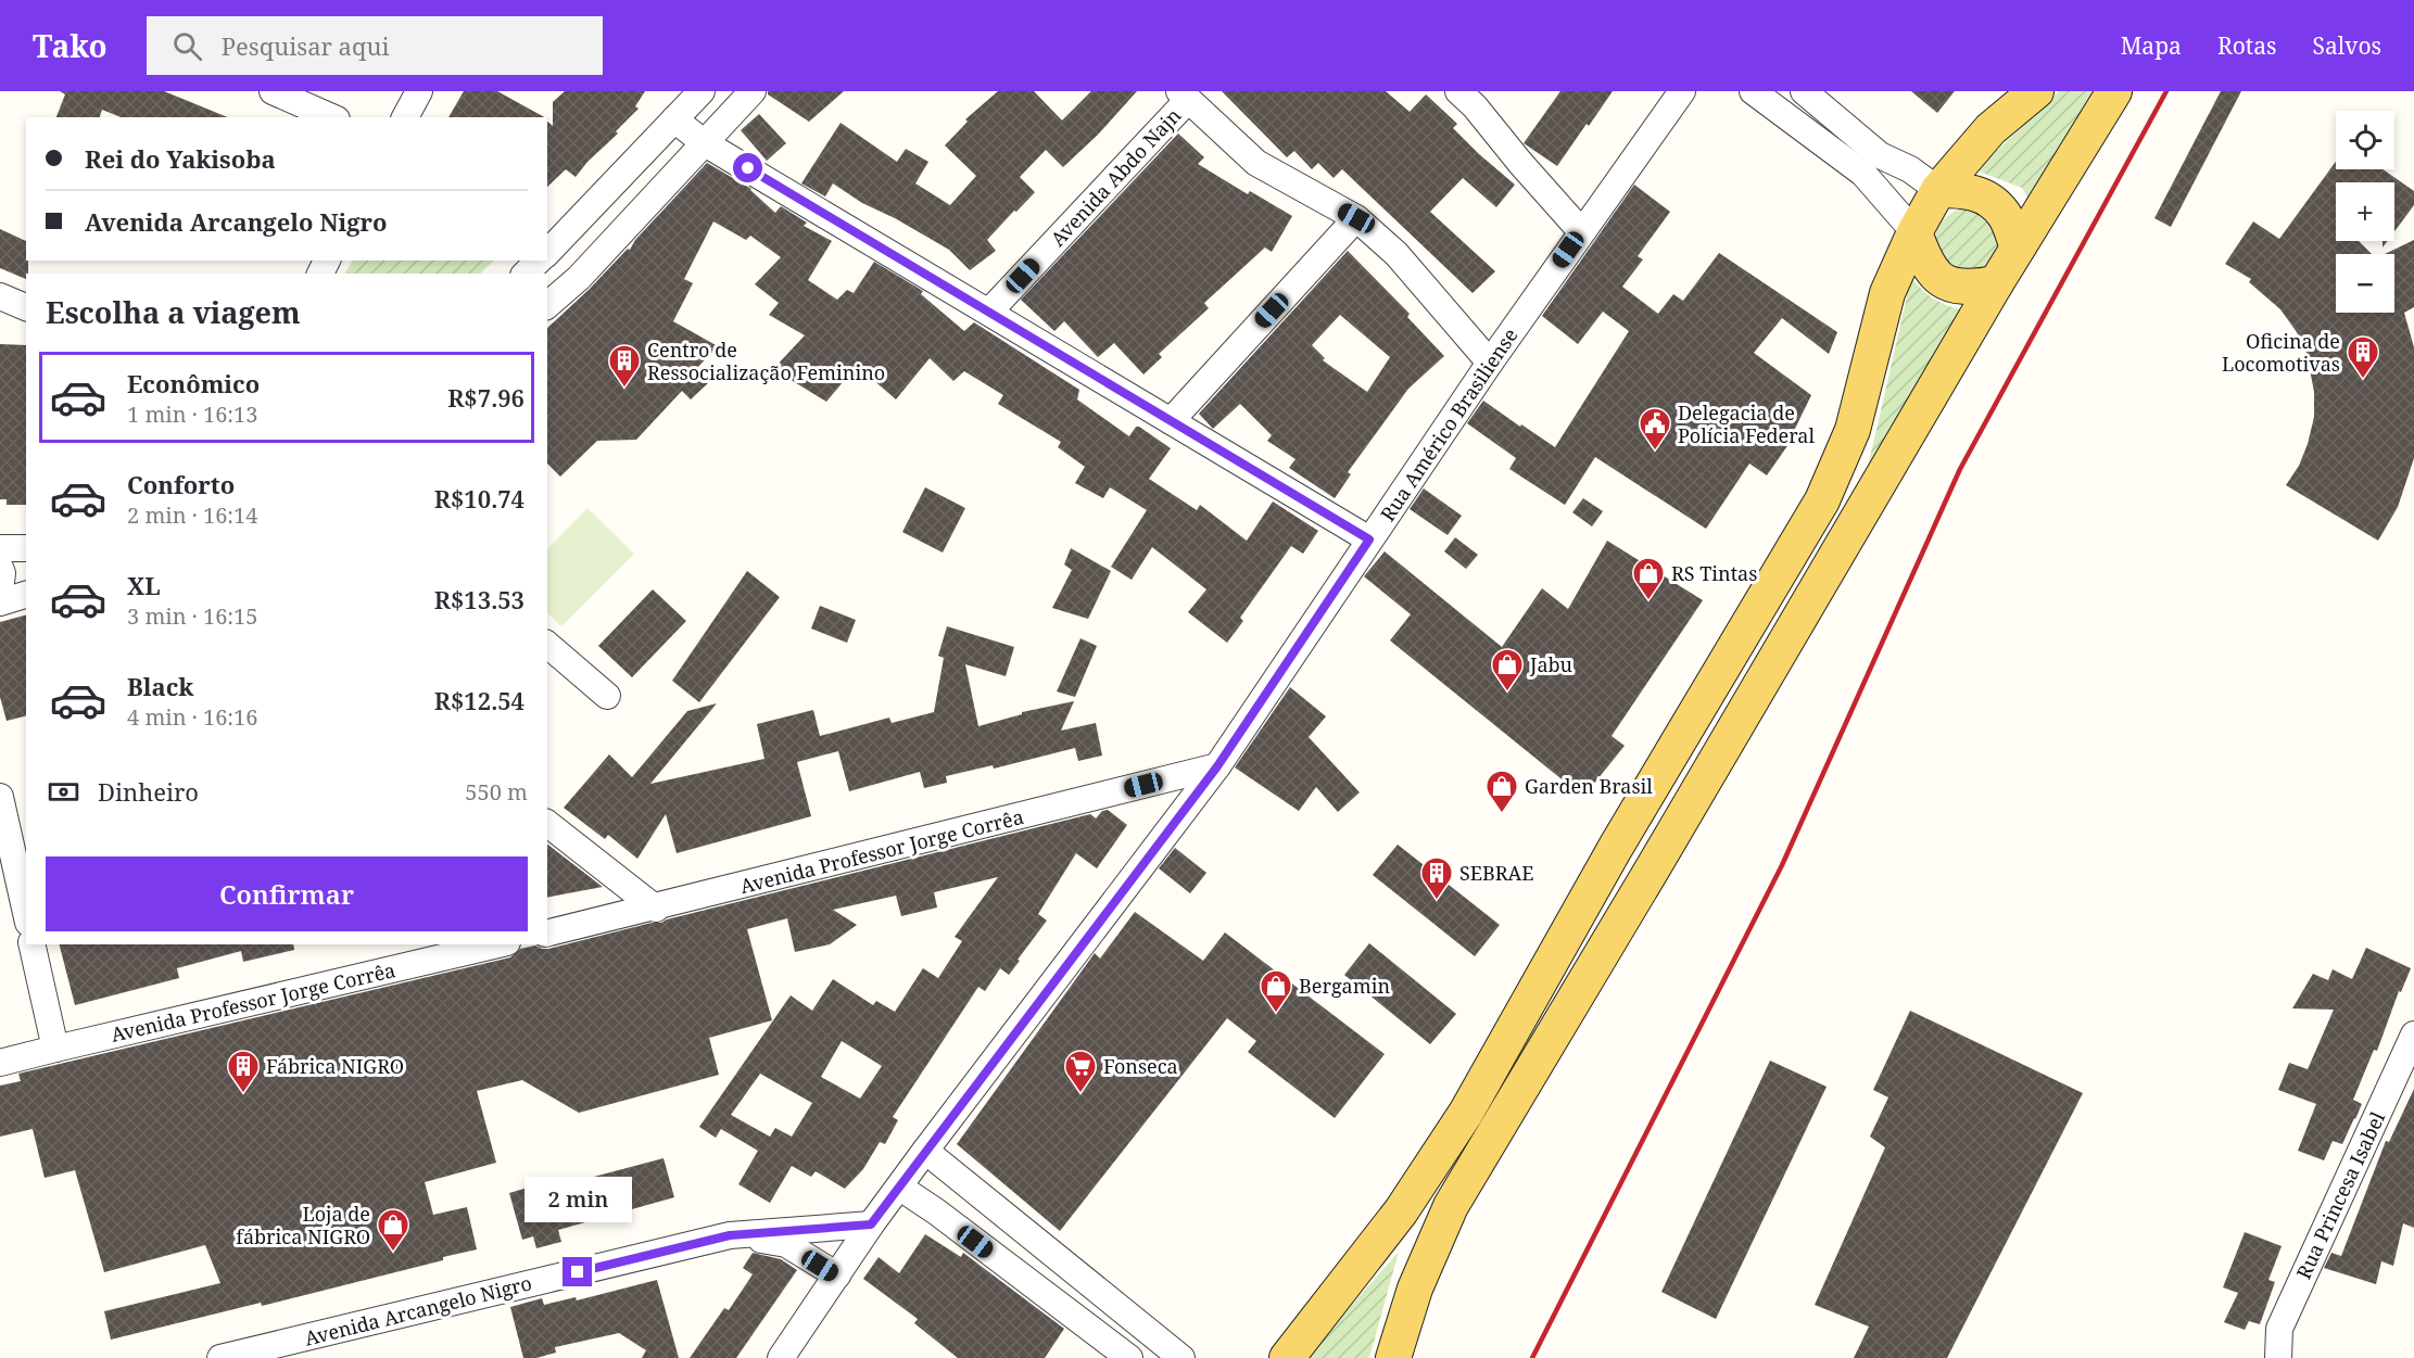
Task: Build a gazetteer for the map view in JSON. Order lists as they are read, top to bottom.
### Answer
{
  "streets": {
    "street": [
      "Avenida Abdo Najn",
      "Rua Américo Brasiliense",
      "Avenida Professor Jorge Corrêa",
      "Rua Princesa Isabel",
      "Avenida Arcangelo Nigro"
    ]
  },
  "crossings": [
    ["Rua Américo Brasiliense", "Avenida Professor Jorge Corrêa"],
    ["Rua Américo Brasiliense", "Avenida Arcangelo Nigro"]
  ],
  "places": {
    "building": [
      "Oficina de Locomotivas",
      "Centro de Ressocialização Feminino",
      "SEBRAE",
      "Fábrica NIGRO"
    ],
    "public building": ["Delegacia de Polícia Federal"],
    "shop": [
      "RS Tintas",
      "Jabu",
      "Garden Brasil",
      "Bergamin",
      "Loja de fábrica NIGRO"
    ],
    "supermarket": ["Fonseca"]
  },
  "page": {
    "header": "Tako",
    "search": "Pesquisar aqui",
    "nav": ["Mapa", "Rotas", "Salvos"],
    "map_buttons": ["+", "−"],
    "banner": ["Rei do Yakisoba", "Avenida Arcangelo Nigro"],
    "heading": "Escolha a viagem",
    "list": [
      {
        "name": "Econômico",
        "note": "1 min · 16:13",
        "value": "R$7.96"
      },
      {
        "name": "Conforto",
        "note": "2 min · 16:14",
        "value": "R$10.74"
      },
      {
        "name": "XL",
        "note": "3 min · 16:15",
        "value": "R$13.53"
      },
      {
        "name": "Black",
        "note": "4 min · 16:16",
        "value": "R$12.54"
      }
    ],
    "pay": ["Dinheiro", "550 m"],
    "buttons": "Confirmar",
    "bubble": "2 min"
  }
}
